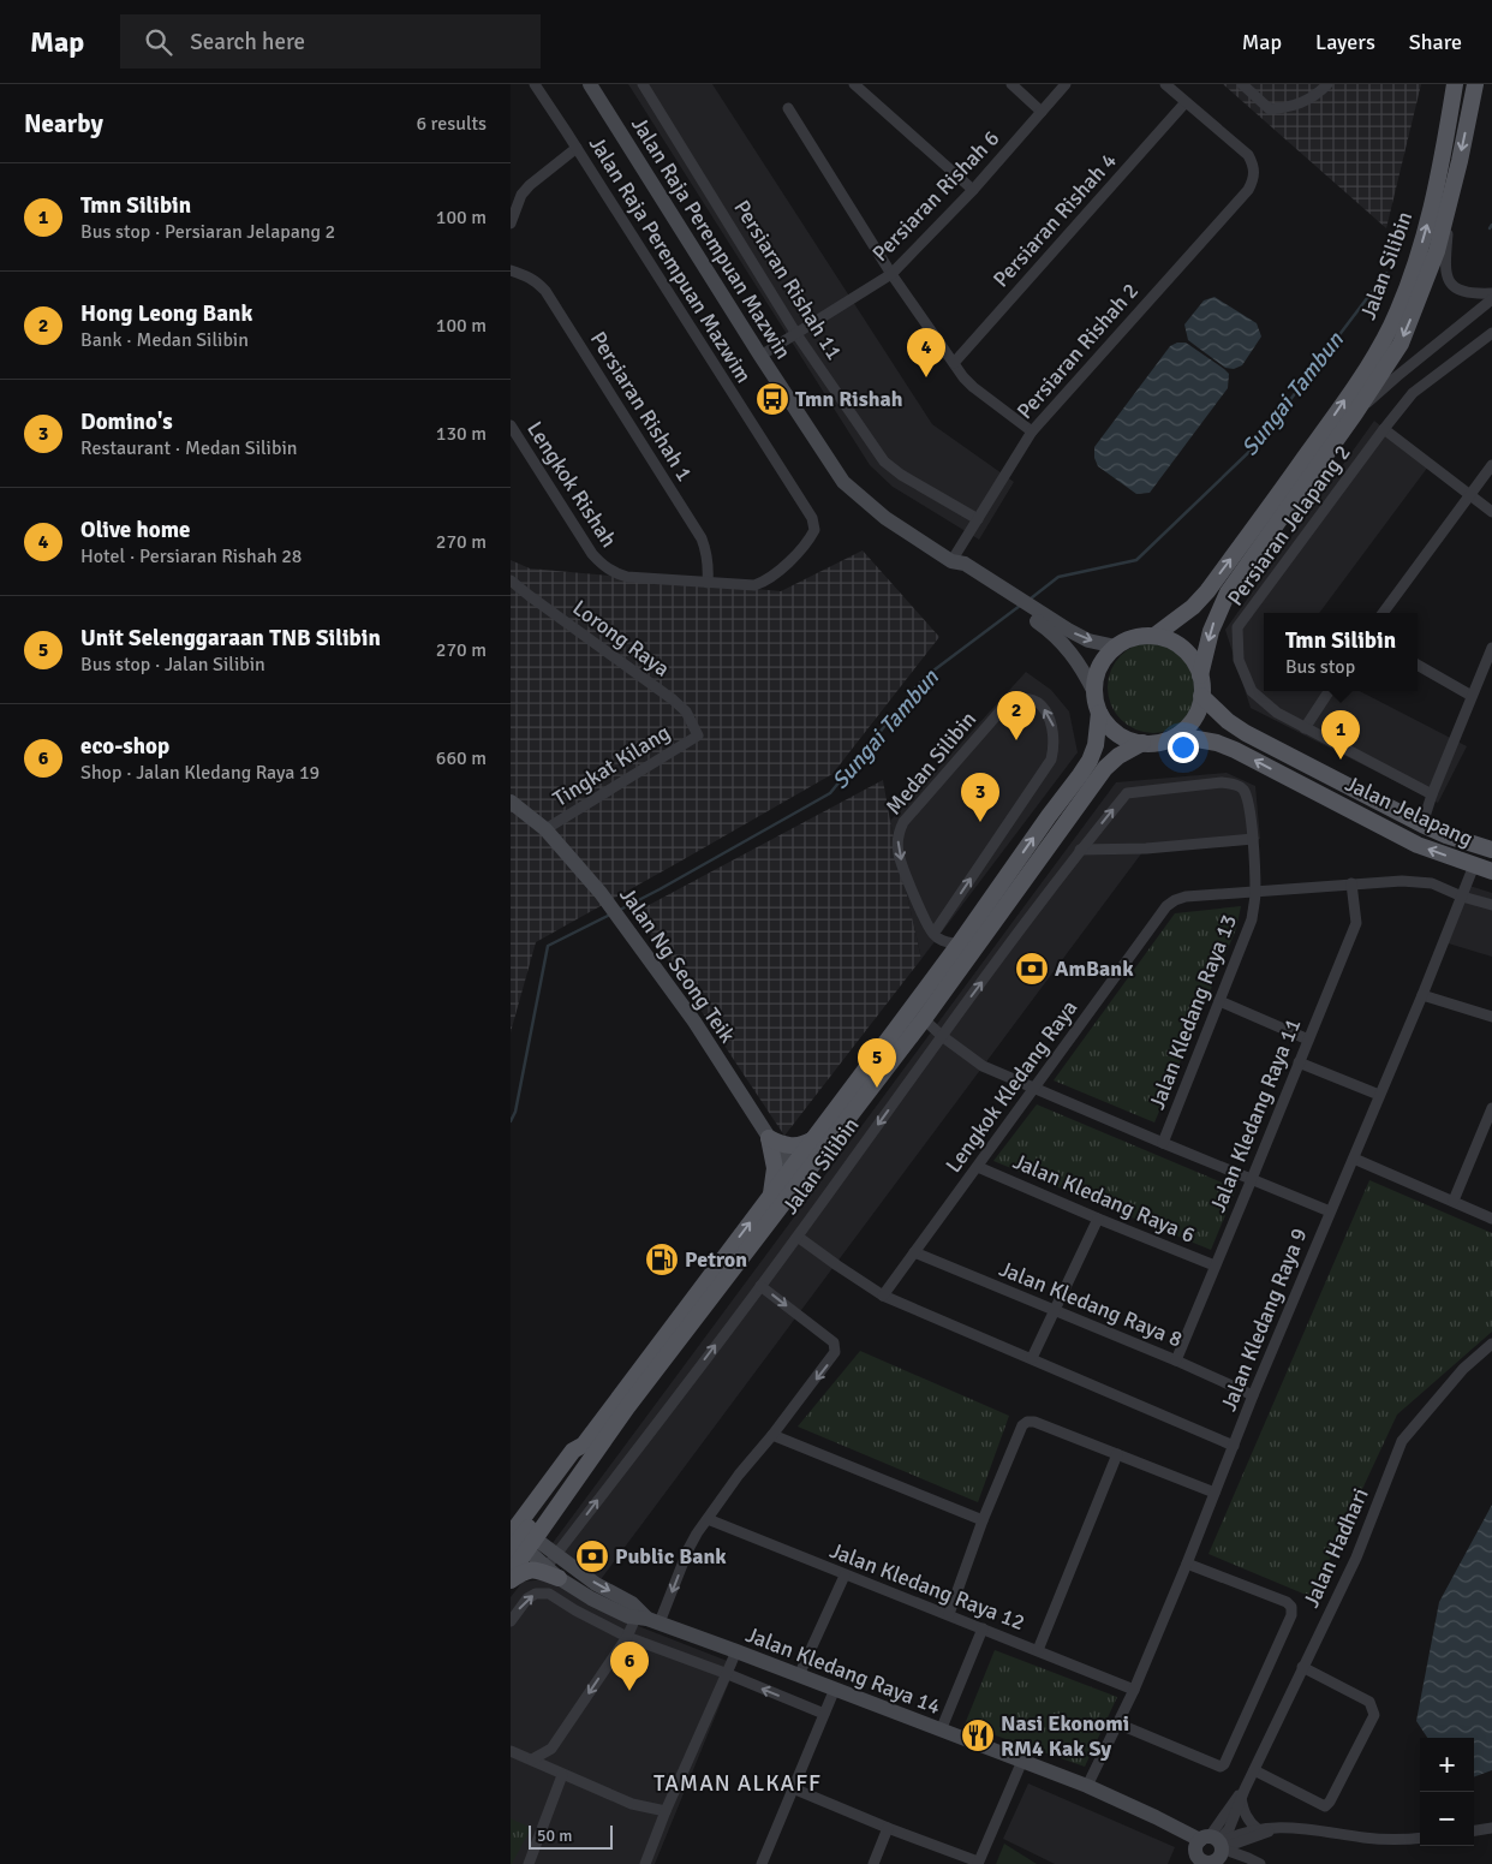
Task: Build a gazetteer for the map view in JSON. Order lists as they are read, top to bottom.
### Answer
{
  "streets": {
    "main road": [
      "Jalan Raja Perempuan Mazwin",
      "Jalan Silibin",
      "Jalan Jelapang",
      "Jalan Ng Seong Teik",
      "Jalan Kledang Raya 14"
    ],
    "street": [
      "Persiaran Rishah 6",
      "Persiaran Rishah 4",
      "Jalan Raja Perempuan Mazwim",
      "Persiaran Rishah 11",
      "Persiaran Rishah 2",
      "Persiaran Rishah 1",
      "Lengkok Rishah",
      "Persiaran Jelapang 2",
      "Lorong Raya",
      "Medan Silibin",
      "Tingkat Kilang",
      "Jalan Kledang Raya 13",
      "Lengkok Kledang Raya",
      "Jalan Kledang Raya 11",
      "Jalan Kledang Raya 6",
      "Jalan Kledang Raya 8",
      "Jalan Kledang Raya 9",
      "Jalan Hadhari",
      "Jalan Kledang Raya 12"
    ]
  },
  "crossings": [
    ["Persiaran Rishah 6", "Jalan Raja Perempuan Mazwin"],
    ["Persiaran Rishah 6", "Persiaran Rishah 11"],
    ["Persiaran Rishah 4", "Persiaran Rishah 2"],
    ["Jalan Raja Perempuan Mazwin", "Jalan Silibin"],
    ["Jalan Raja Perempuan Mazwin", "Persiaran Rishah 2"],
    ["Jalan Raja Perempuan Mazwin", "Jalan Jelapang"],
    ["Jalan Raja Perempuan Mazwim", "Lengkok Rishah"],
    ["Jalan Silibin", "Medan Silibin"],
    ["Jalan Silibin", "Jalan Jelapang"],
    ["Jalan Silibin", "Jalan Ng Seong Teik"],
    ["Jalan Silibin", "Jalan Kledang Raya 13"],
    ["Jalan Silibin", "Lengkok Kledang Raya"],
    ["Jalan Silibin", "Jalan Kledang Raya 14"],
    ["Persiaran Rishah 11", "Persiaran Rishah 2"],
    ["Persiaran Rishah 1", "Lengkok Rishah"],
    ["Lorong Raya", "Tingkat Kilang"],
    ["Tingkat Kilang", "Jalan Ng Seong Teik"],
    ["Jalan Jelapang", "Jalan Kledang Raya 9"],
    ["Jalan Kledang Raya 13", "Lengkok Kledang Raya"],
    ["Lengkok Kledang Raya", "Jalan Kledang Raya 11"],
    ["Lengkok Kledang Raya", "Jalan Kledang Raya 6"],
    ["Lengkok Kledang Raya", "Jalan Kledang Raya 8"],
    ["Lengkok Kledang Raya", "Jalan Kledang Raya 9"],
    ["Jalan Kledang Raya 11", "Jalan Kledang Raya 6"],
    ["Jalan Kledang Raya 11", "Jalan Kledang Raya 8"],
    ["Jalan Kledang Raya 8", "Jalan Kledang Raya 9"],
    ["Jalan Kledang Raya 9", "Jalan Kledang Raya 12"],
    ["Jalan Kledang Raya 9", "Jalan Kledang Raya 14"],
    ["Jalan Hadhari", "Jalan Kledang Raya 14"]
  ],
  "districts": ["TAMAN ALKAFF"],
  "water": ["Sungai Tambun"],
  "places": {
    "bus stop": ["Tmn Rishah"],
    "bank": ["AmBank", "Public Bank"],
    "fuel station": ["Petron"],
    "restaurant": ["Nasi Ekonomi RM4 Kak Sy"]
  },
  "scale_bar": "50 m",
  "page": {
    "header": "Map",
    "search": "Search here",
    "nav": ["Map", "Layers", "Share"],
    "heading": ["Nearby", "6 results"],
    "list": [
      {
        "mark": "1",
        "name": "Tmn Silibin",
        "note": "Bus stop · Persiaran Jelapang 2",
        "value": "100 m"
      },
      {
        "mark": "2",
        "name": "Hong Leong Bank",
        "note": "Bank · Medan Silibin",
        "value": "100 m"
      },
      {
        "mark": "3",
        "name": "Domino's",
        "note": "Restaurant · Medan Silibin",
        "value": "130 m"
      },
      {
        "mark": "4",
        "name": "Olive home",
        "note": "Hotel · Persiaran Rishah 28",
        "value": "270 m"
      },
      {
        "mark": "5",
        "name": "Unit Selenggaraan TNB Silibin",
        "note": "Bus stop · Jalan Silibin",
        "value": "270 m"
      },
      {
        "mark": "6",
        "name": "eco-shop",
        "note": "Shop · Jalan Kledang Raya 19",
        "value": "660 m"
      }
    ],
    "pins": [
      "4",
      "2",
      "1",
      "3",
      "5",
      "6"
    ],
    "popup": ["Tmn Silibin", "Bus stop"],
    "map_buttons": ["+", "−"],
    "scale": "50 m"
  }
}
